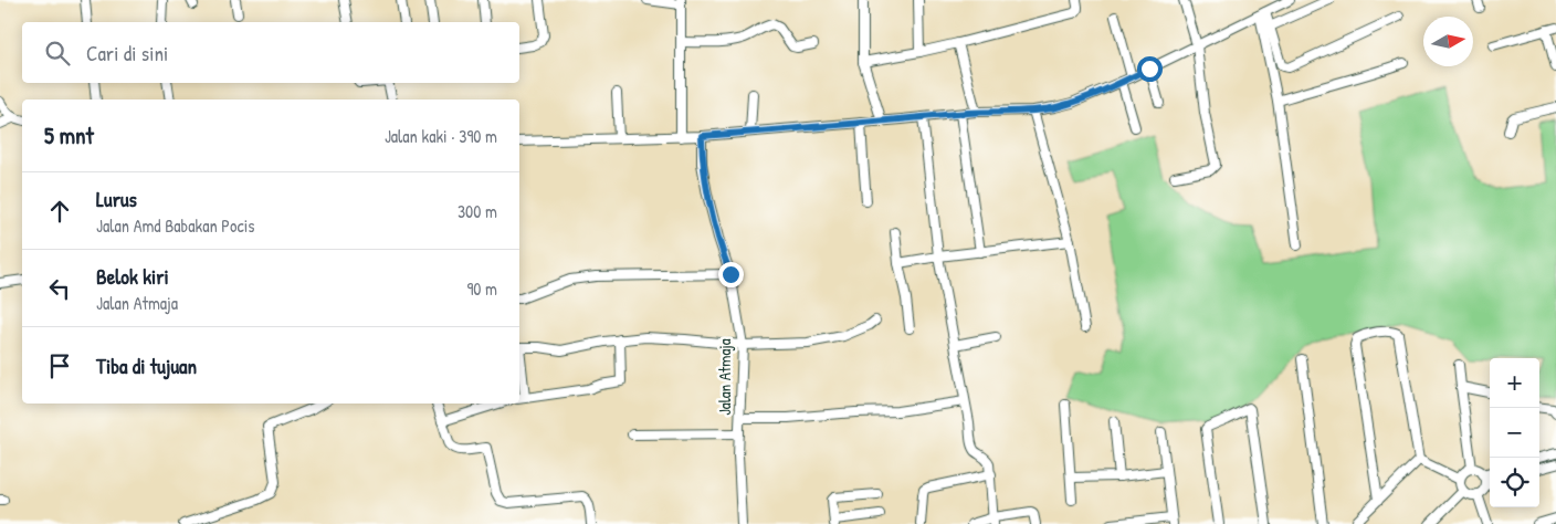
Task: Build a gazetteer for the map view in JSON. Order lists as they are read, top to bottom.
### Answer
{
  "streets": {
    "street": ["Jalan Atmaja"]
  },
  "north": "right",
  "page": {
    "search": "Cari di sini",
    "heading": ["5 mnt", "Jalan kaki · 390 m"],
    "list": [
      ["Lurus", "Jalan Amd Babakan Pocis", "300 m"],
      ["Belok kiri", "Jalan Atmaja", "90 m"],
      "Tiba di tujuan"
    ],
    "map_buttons": ["+", "−"]
  }
}
